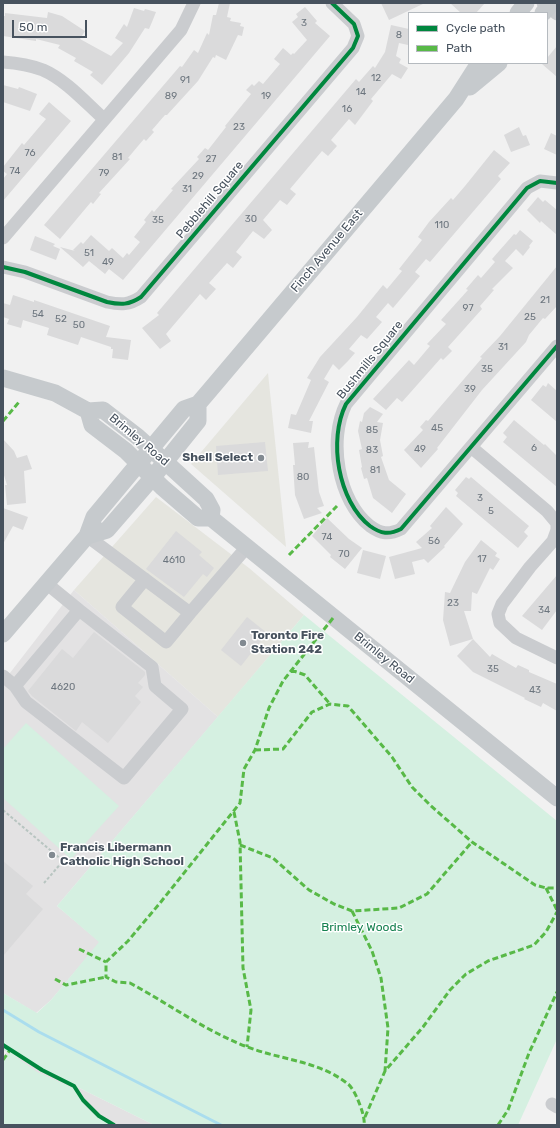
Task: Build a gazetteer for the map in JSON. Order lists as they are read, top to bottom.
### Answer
{
  "streets": {
    "main road": ["Finch Avenue East", "Brimley Road"],
    "street": ["Pebblehill Square", "Bushmills Square"]
  },
  "crossings": [
    ["Finch Avenue East", "Brimley Road"]
  ],
  "parks": ["Brimley Woods"],
  "places": ["Shell Select", "Toronto Fire Station 242", "Francis Libermann Catholic High School"],
  "house_numbers": [
    "3",
    "8",
    "12",
    "91",
    "14",
    "89",
    "19",
    "16",
    "23",
    "76",
    "81",
    "27",
    "74",
    "79",
    "29",
    "31",
    "30",
    "35",
    "110",
    "51",
    "49",
    "21",
    "97",
    "54",
    "25",
    "52",
    "50",
    "31",
    "35",
    "39",
    "45",
    "85",
    "6",
    "49",
    "83",
    "81",
    "80",
    "3",
    "5",
    "74",
    "56",
    "70",
    "17",
    "4610",
    "23",
    "34",
    "35",
    "4620",
    "43"
  ],
  "legend": ["Cycle path", "Path"],
  "scale_bar": "50 m"
}
